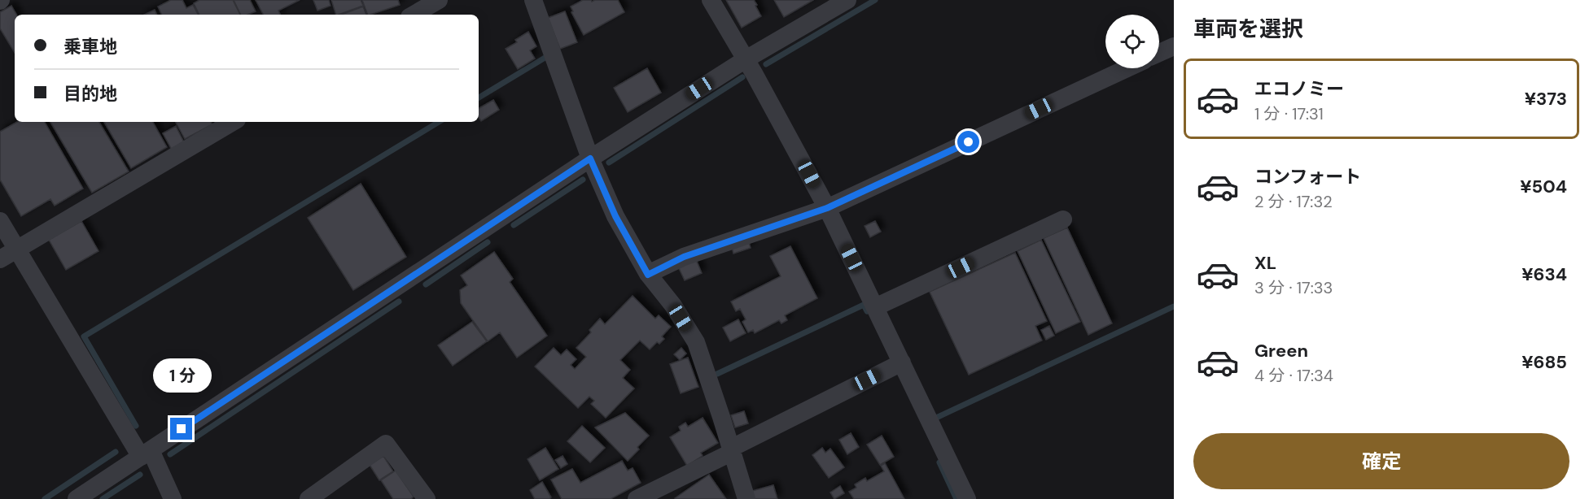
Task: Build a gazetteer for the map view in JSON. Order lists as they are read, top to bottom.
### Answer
{
  "page": {
    "heading": "車両を選択",
    "banner": ["乗車地", "目的地"],
    "list": [
      {
        "name": "エコノミー",
        "note": "1 分 · 17:31",
        "value": "¥373"
      },
      {
        "name": "コンフォート",
        "note": "2 分 · 17:32",
        "value": "¥504"
      },
      {
        "name": "XL",
        "note": "3 分 · 17:33",
        "value": "¥634"
      },
      {
        "name": "Green",
        "note": "4 分 · 17:34",
        "value": "¥685"
      }
    ],
    "bubble": "1 分",
    "buttons": "確定"
  }
}
